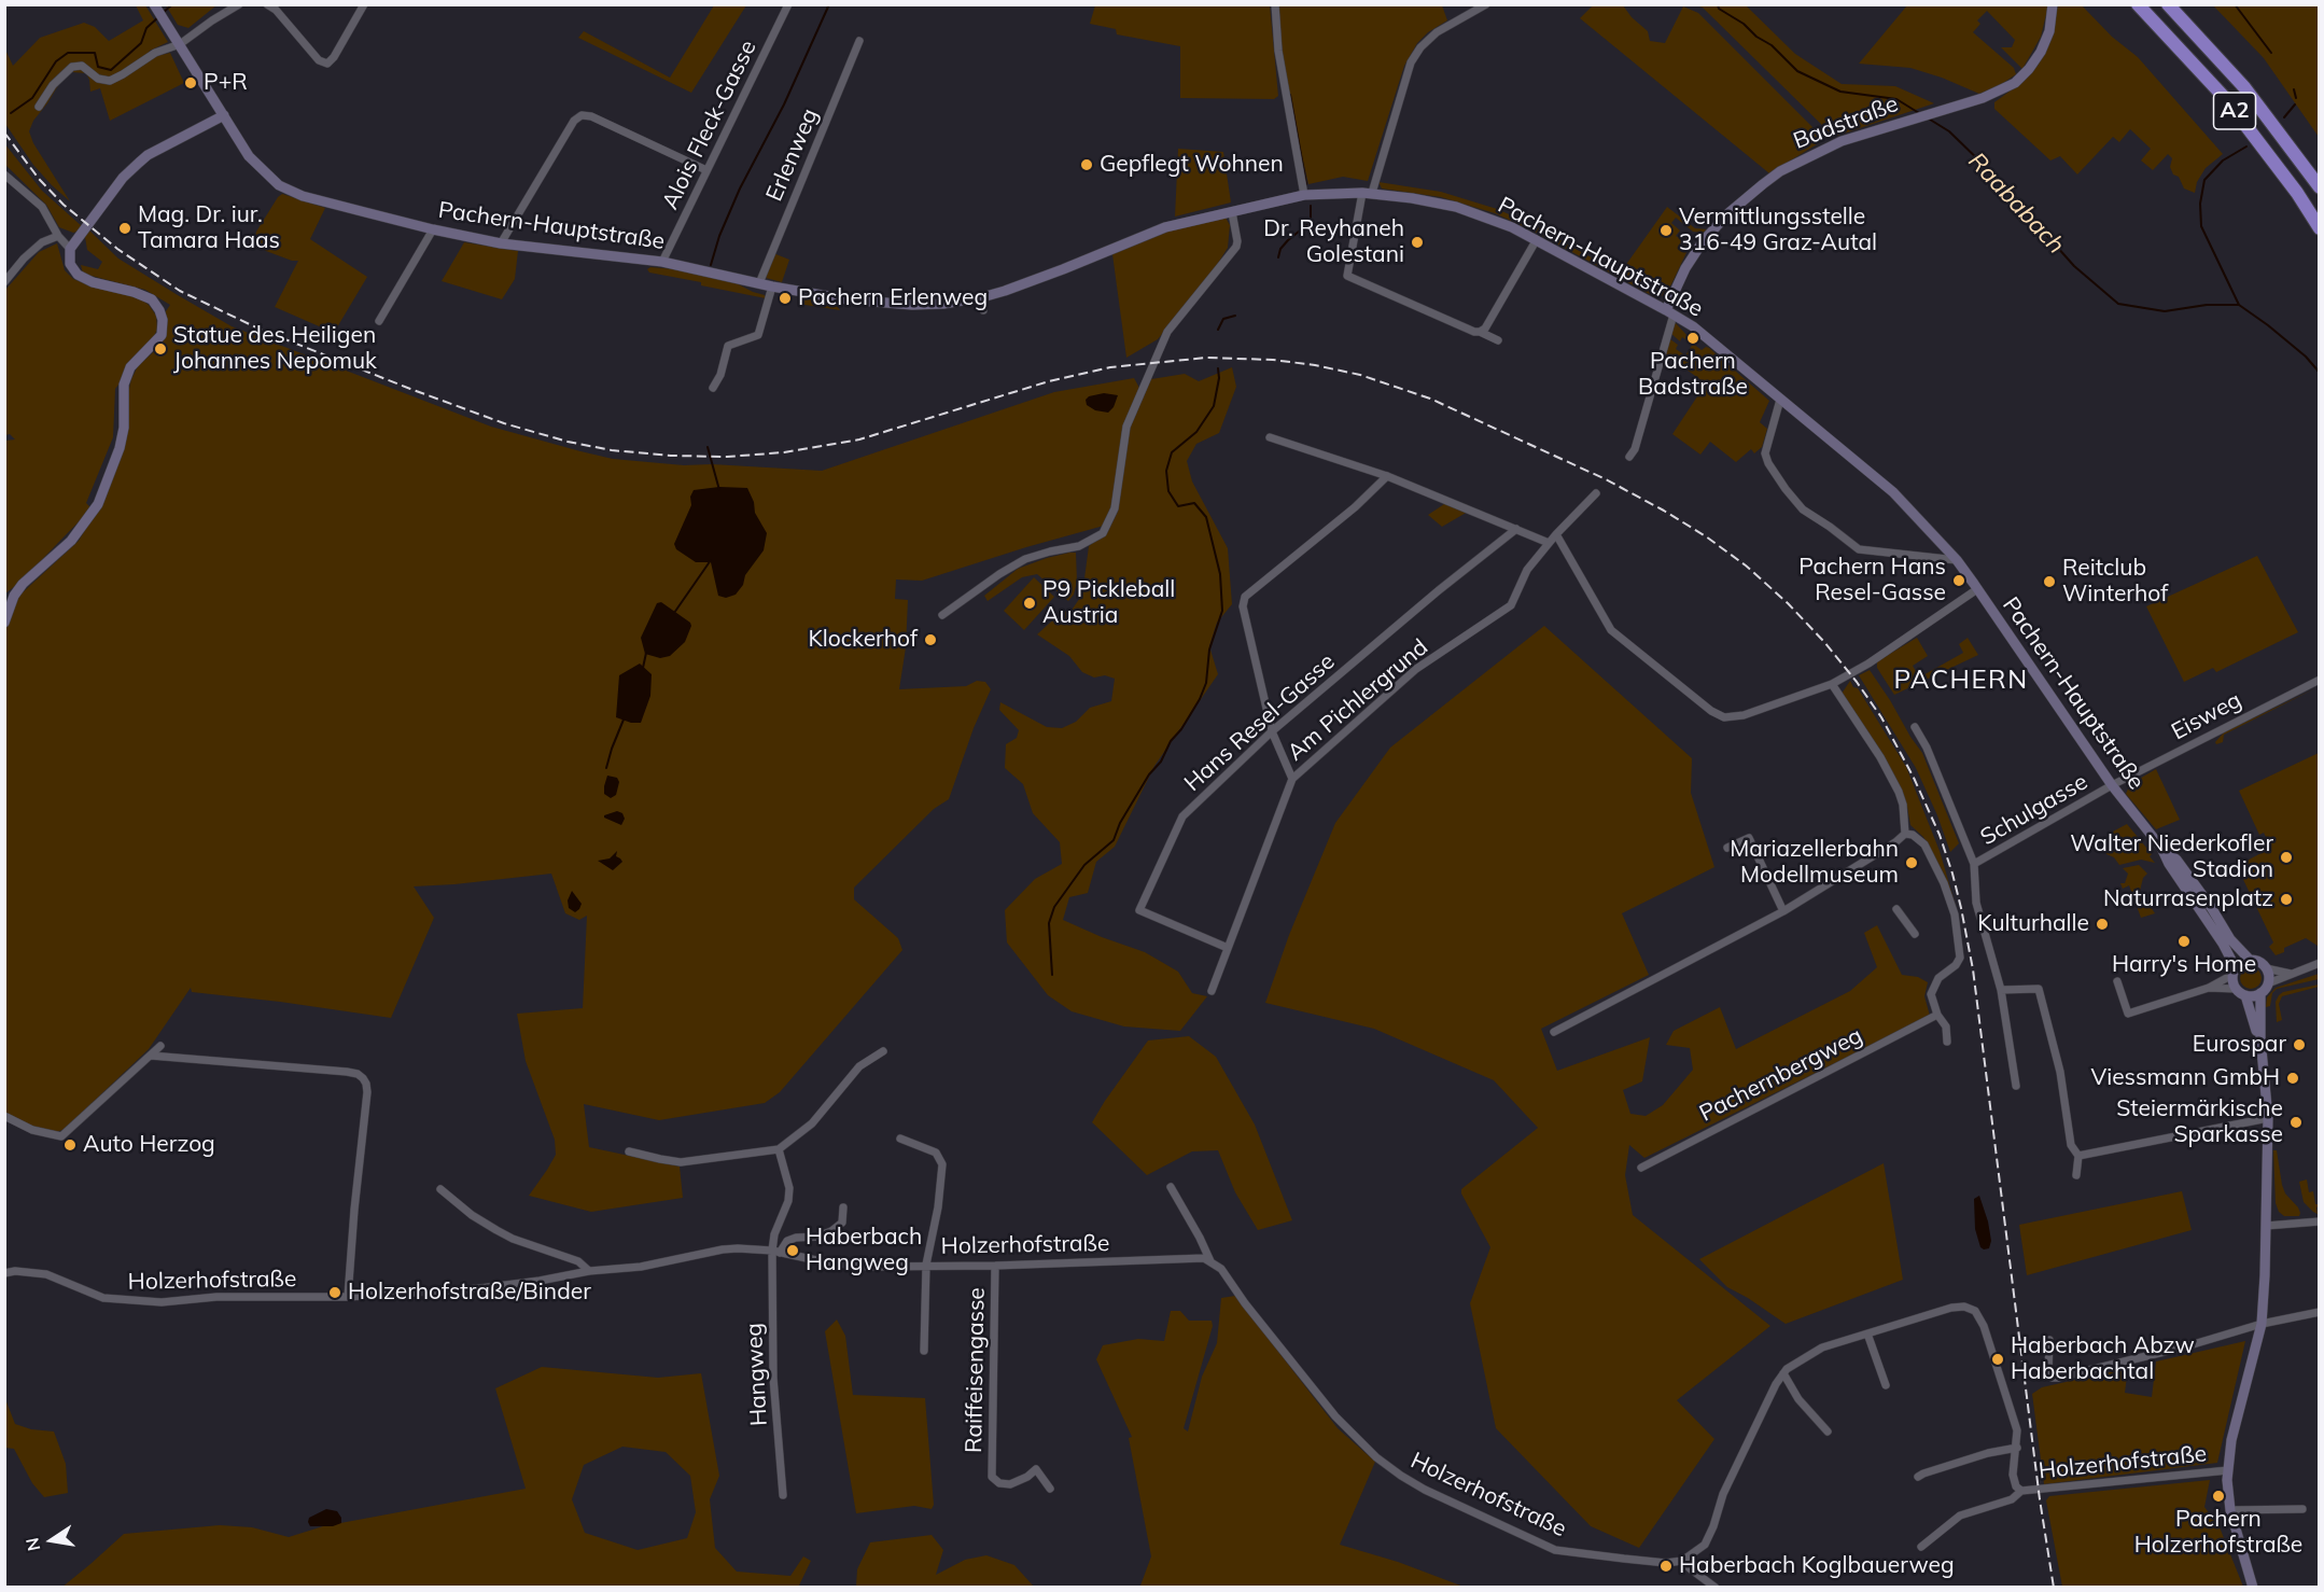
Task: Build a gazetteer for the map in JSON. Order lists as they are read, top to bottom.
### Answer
{
  "streets": {
    "highway": ["A2"],
    "main road": ["Badstraße", "Pachern-Hauptstraße"],
    "street": [
      "Alois Fleck-Gasse",
      "Erlenweg",
      "Am Pichlergrund",
      "Eisweg",
      "Hans Resel-Gasse",
      "Schulgasse",
      "Pachernbergweg",
      "Holzerhofstraße",
      "Raiffeisengasse",
      "Hangweg"
    ]
  },
  "crossings": [
    ["Badstraße", "Pachern-Hauptstraße"],
    ["Alois Fleck-Gasse", "Pachern-Hauptstraße"],
    ["Erlenweg", "Pachern-Hauptstraße"],
    ["Pachern-Hauptstraße", "Eisweg"],
    ["Pachern-Hauptstraße", "Schulgasse"],
    ["Am Pichlergrund", "Hans Resel-Gasse"],
    ["Eisweg", "Schulgasse"],
    ["Holzerhofstraße", "Raiffeisengasse"],
    ["Holzerhofstraße", "Hangweg"]
  ],
  "districts": ["PACHERN"],
  "water": ["Raababach"],
  "places": [
    "P+R",
    "Gepflegt Wohnen",
    "Mag. Dr. iur. Tamara Haas",
    "Vermittlungsstelle 316-49 Graz-Autal",
    "Dr. Reyhaneh Golestani",
    "Pachern Erlenweg",
    "Pachern Badstraße",
    "Statue des Heiligen Johannes Nepomuk",
    "Pachern Hans Resel-Gasse",
    "Reitclub Winterhof",
    "P9 Pickleball Austria",
    "Klockerhof",
    "Walter Niederkofler Stadion",
    "Mariazellerbahn Modellmuseum",
    "Naturrasenplatz",
    "Kulturhalle",
    "Harry's Home",
    "Eurospar",
    "Viessmann GmbH",
    "Steiermärkische Sparkasse",
    "Auto Herzog",
    "Haberbach Hangweg",
    "Holzerhofstraße/Binder",
    "Haberbach Abzw Haberbachtal",
    "Pachern Holzerhofstraße",
    "Haberbach Koglbauerweg"
  ],
  "north": "left"
}
